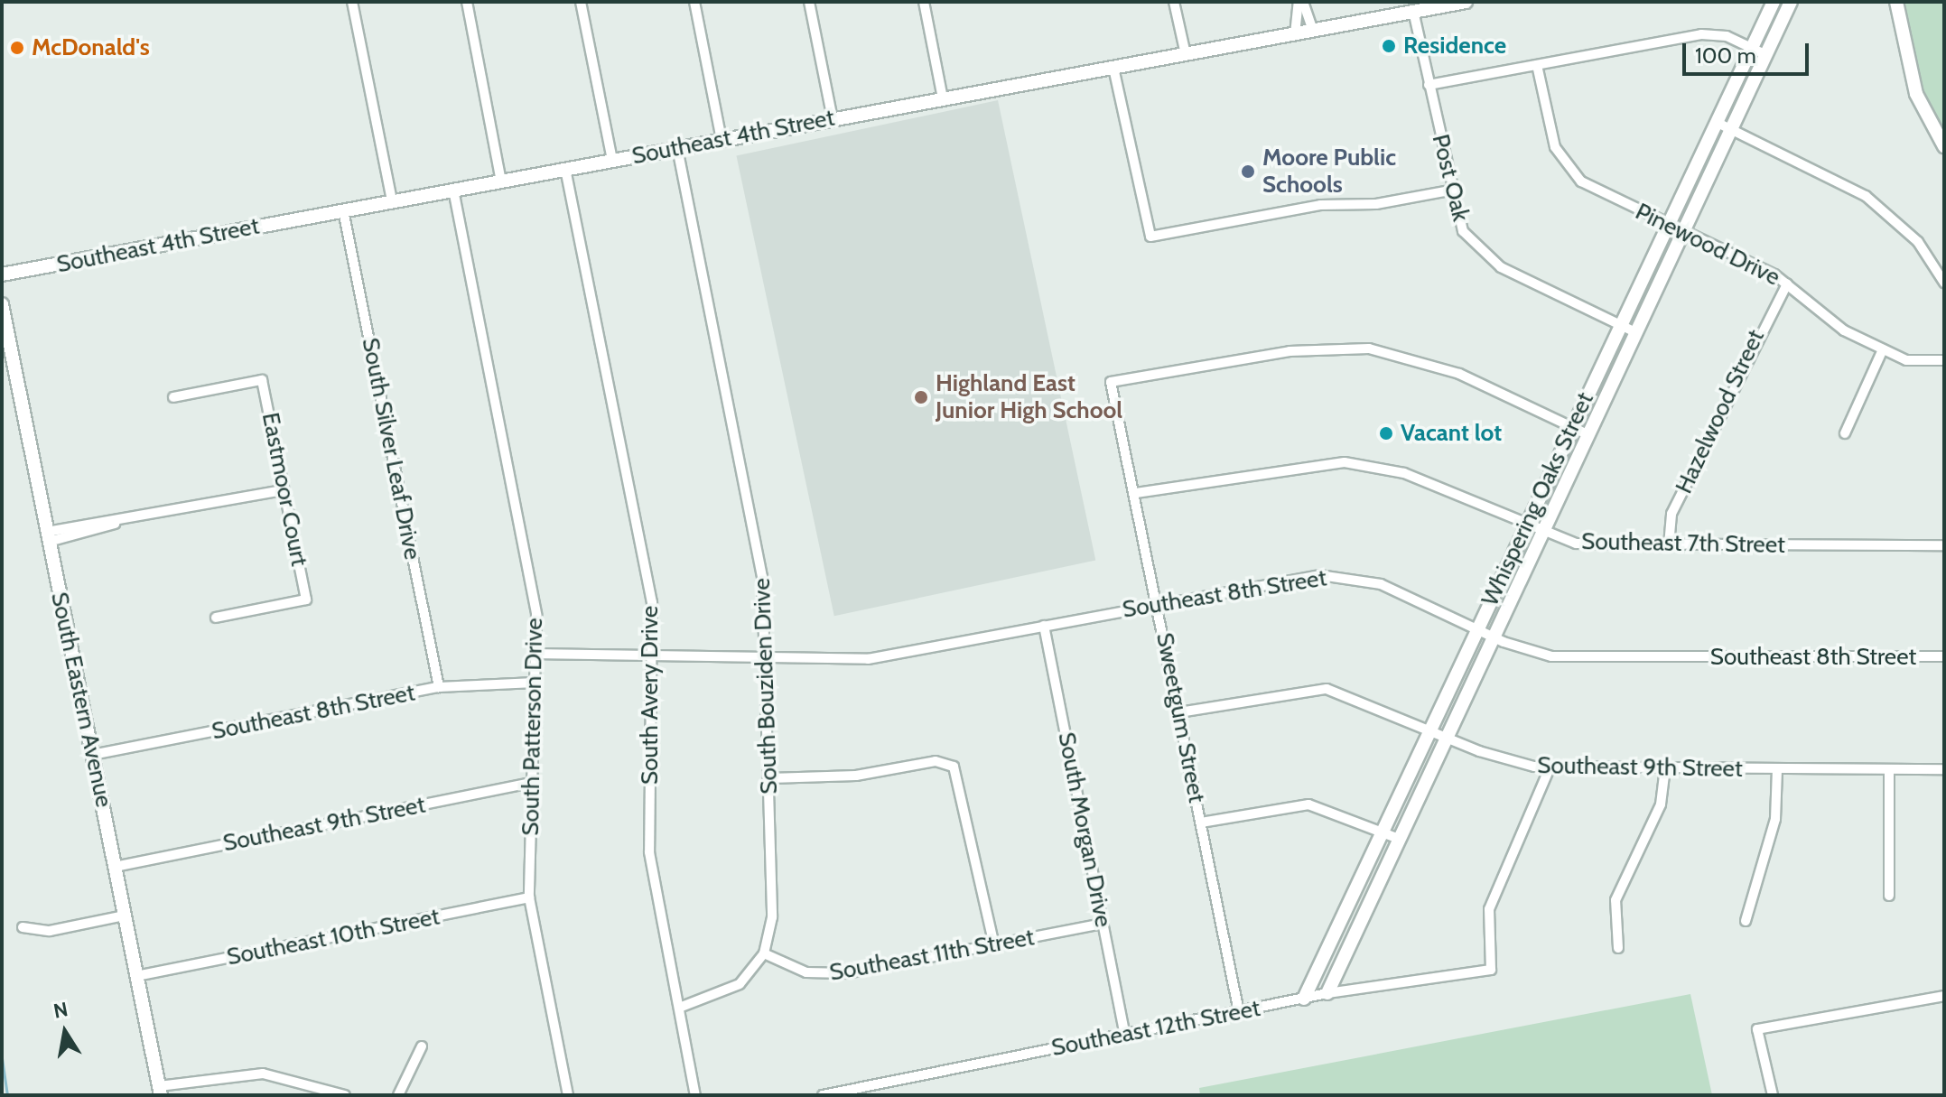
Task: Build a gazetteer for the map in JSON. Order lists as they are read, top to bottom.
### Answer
{
  "streets": {
    "street": [
      "Southeast 4th Street",
      "Post Oak",
      "Pinewood Drive",
      "Hazelwood Street",
      "South Silver Leaf Drive",
      "Eastmoor Court",
      "Whispering Oaks Street",
      "Southeast 7th Street",
      "Southeast 8th Street",
      "South Bouziden Drive",
      "South Avery Drive",
      "South Eastern Avenue",
      "Sweetgum Street",
      "South Patterson Drive",
      "Southeast 9th Street",
      "South Morgan Drive",
      "Southeast 10th Street",
      "Southeast 11th Street",
      "Southeast 12th Street"
    ]
  },
  "crossings": [
    ["Southeast 4th Street", "Post Oak"],
    ["Southeast 4th Street", "South Silver Leaf Drive"],
    ["Southeast 4th Street", "South Bouziden Drive"],
    ["Southeast 4th Street", "South Avery Drive"],
    ["Southeast 4th Street", "South Patterson Drive"],
    ["Post Oak", "Whispering Oaks Street"],
    ["Pinewood Drive", "Hazelwood Street"],
    ["Pinewood Drive", "Whispering Oaks Street"],
    ["Hazelwood Street", "Southeast 7th Street"],
    ["South Silver Leaf Drive", "Southeast 8th Street"],
    ["Whispering Oaks Street", "Southeast 7th Street"],
    ["Whispering Oaks Street", "Southeast 8th Street"],
    ["Whispering Oaks Street", "Sweetgum Street"],
    ["Whispering Oaks Street", "Southeast 9th Street"],
    ["Whispering Oaks Street", "Southeast 12th Street"],
    ["Southeast 7th Street", "Sweetgum Street"],
    ["Southeast 8th Street", "South Bouziden Drive"],
    ["Southeast 8th Street", "South Avery Drive"],
    ["Southeast 8th Street", "South Eastern Avenue"],
    ["Southeast 8th Street", "Sweetgum Street"],
    ["Southeast 8th Street", "South Patterson Drive"],
    ["Southeast 8th Street", "South Morgan Drive"],
    ["South Bouziden Drive", "South Avery Drive"],
    ["South Bouziden Drive", "Southeast 11th Street"],
    ["South Eastern Avenue", "Southeast 9th Street"],
    ["South Eastern Avenue", "Southeast 10th Street"],
    ["Sweetgum Street", "Southeast 9th Street"],
    ["Sweetgum Street", "Southeast 12th Street"],
    ["South Patterson Drive", "Southeast 9th Street"],
    ["South Patterson Drive", "Southeast 10th Street"],
    ["Southeast 9th Street", "Southeast 12th Street"],
    ["South Morgan Drive", "Southeast 11th Street"],
    ["South Morgan Drive", "Southeast 12th Street"]
  ],
  "places": [
    "Residence",
    "McDonald's",
    "Moore Public Schools",
    "Highland East Junior High School",
    "Vacant lot"
  ],
  "scale_bar": "100 m",
  "north": "top"
}
